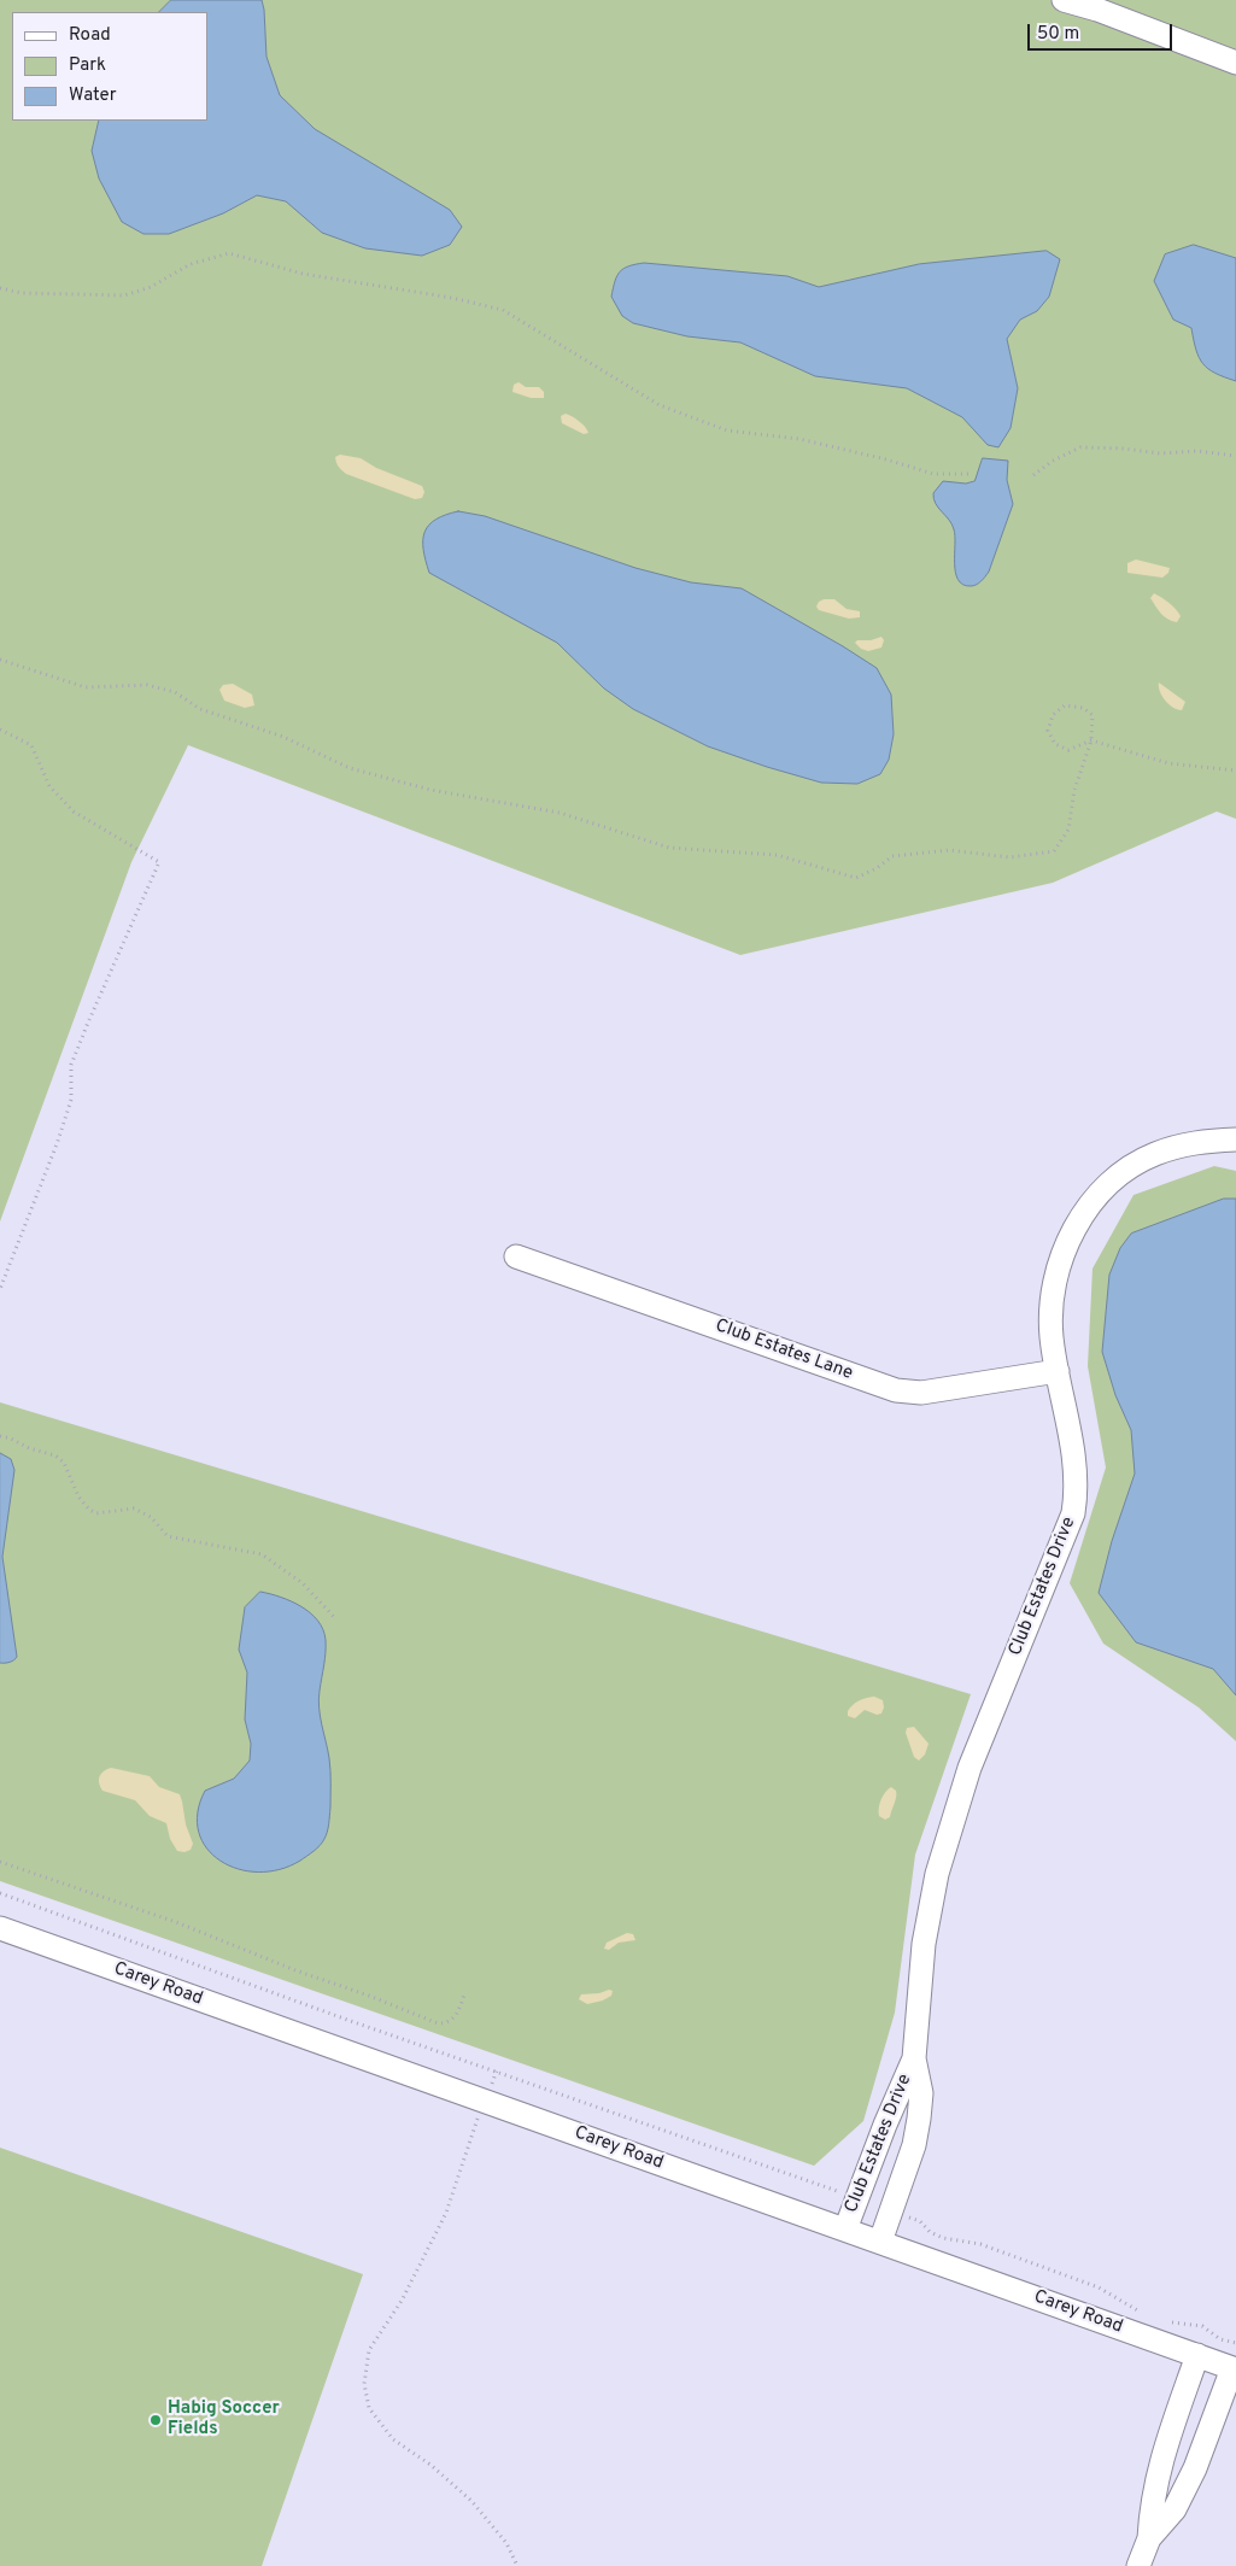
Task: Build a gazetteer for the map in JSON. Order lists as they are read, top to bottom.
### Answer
{
  "streets": {
    "street": ["Club Estates Lane", "Club Estates Drive", "Carey Road"]
  },
  "crossings": [
    ["Club Estates Lane", "Club Estates Drive"],
    ["Club Estates Drive", "Carey Road"]
  ],
  "places": ["Habig Soccer Fields"],
  "legend": ["Road", "Park", "Water"],
  "scale_bar": "50 m"
}
